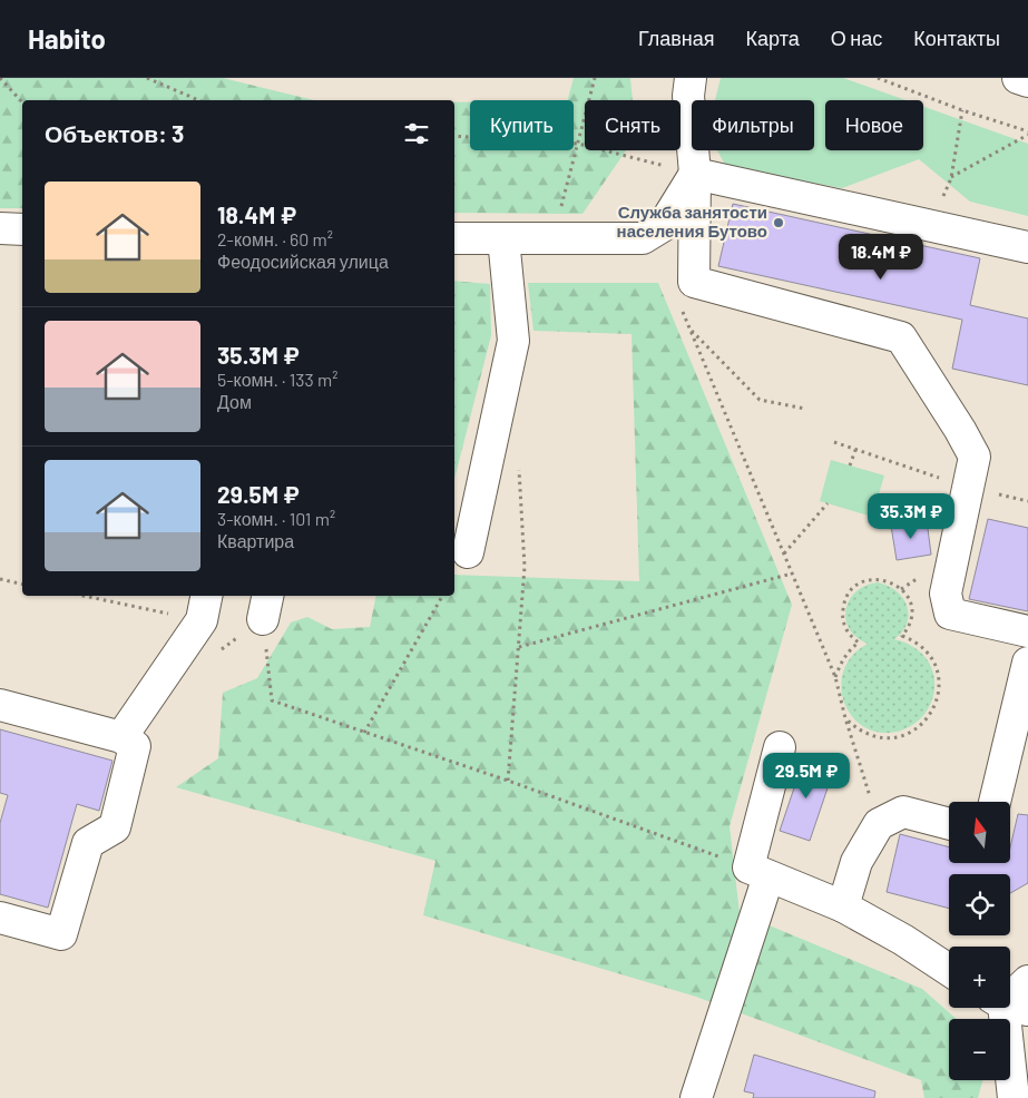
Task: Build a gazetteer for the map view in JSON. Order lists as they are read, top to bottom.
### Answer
{
  "places": ["Служба занятости населения Бутово"],
  "north": "top",
  "page": {
    "header": "Habito",
    "nav": [
      "Главная",
      "Карта",
      "О нас",
      "Контакты"
    ],
    "chip": [
      "Купить",
      "Снять",
      "Фильтры",
      "Новое"
    ],
    "heading": "Объектов: 3",
    "list": [
      {
        "name": "18.4M ₽",
        "note": "2-комн. · 60 m² · Феодосийская улица"
      },
      {
        "name": "35.3M ₽",
        "note": "5-комн. · 133 m² · Дом"
      },
      {
        "name": "29.5M ₽",
        "note": "3-комн. · 101 m² · Квартира"
      }
    ],
    "price": ["18.4M ₽", "35.3M ₽", "29.5M ₽"],
    "map_buttons": ["+", "−"]
  }
}
